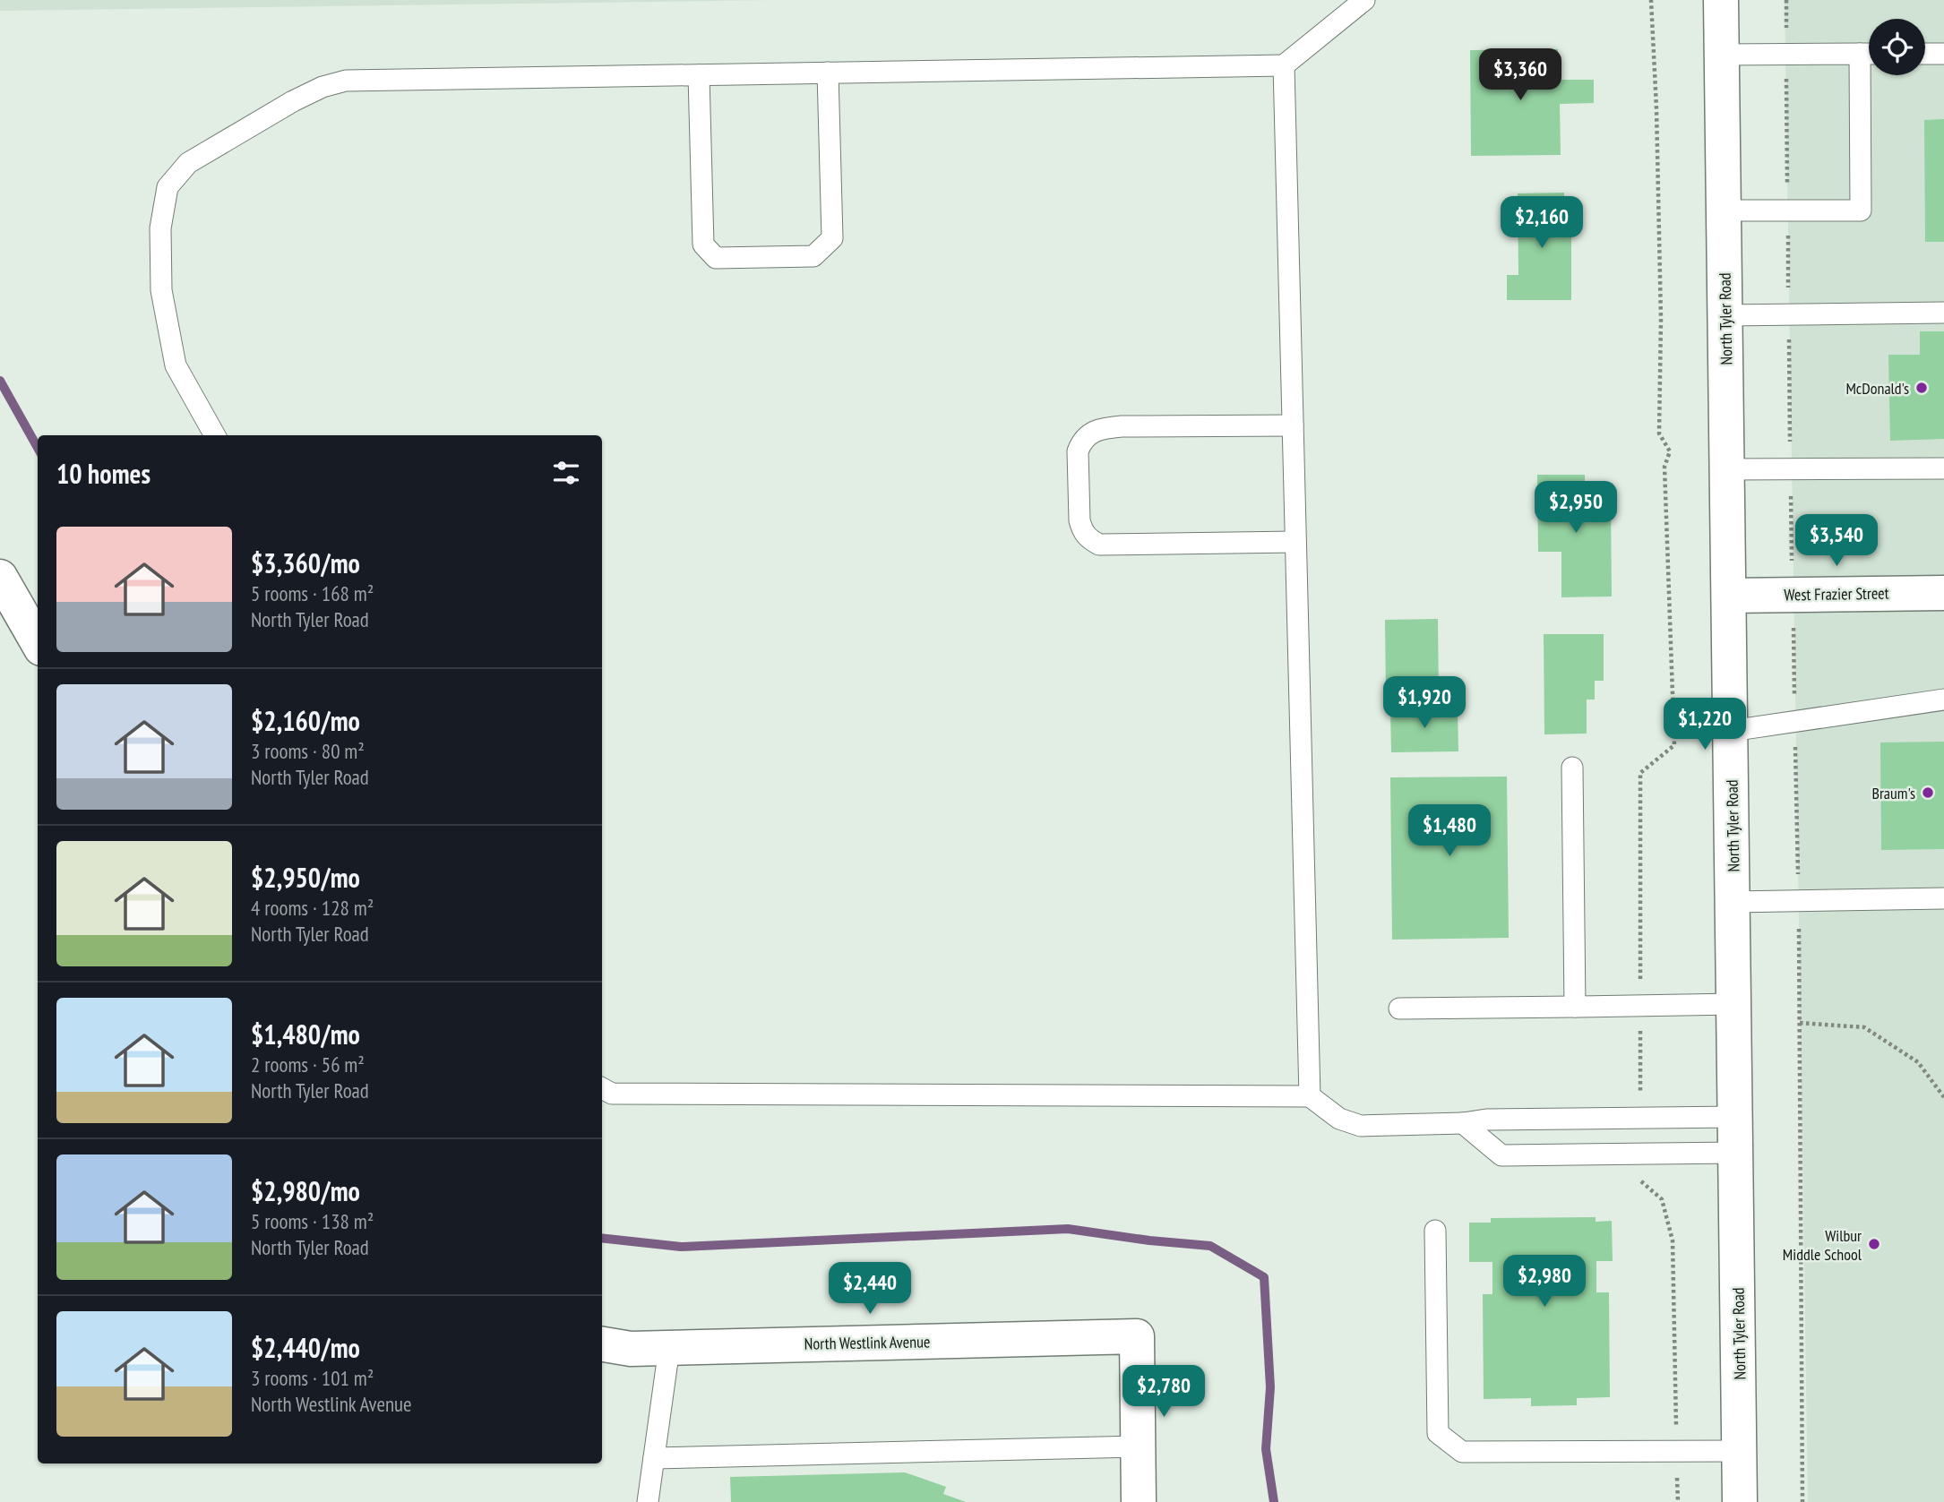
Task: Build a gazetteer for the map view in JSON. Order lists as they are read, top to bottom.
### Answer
{
  "streets": {
    "main road": ["North Tyler Road", "West Frazier Street", "North Westlink Avenue"]
  },
  "crossings": [
    ["North Tyler Road", "West Frazier Street"]
  ],
  "places": ["McDonald's", "Braum's", "Wilbur Middle School"],
  "page": {
    "price": [
      "$3,360",
      "$2,160",
      "$2,950",
      "$3,540",
      "$1,920",
      "$1,220",
      "$1,480",
      "$2,980",
      "$2,440",
      "$2,780"
    ],
    "heading": "10 homes",
    "list": [
      {
        "name": "$3,360/mo",
        "note": "5 rooms · 168 m² · North Tyler Road"
      },
      {
        "name": "$2,160/mo",
        "note": "3 rooms · 80 m² · North Tyler Road"
      },
      {
        "name": "$2,950/mo",
        "note": "4 rooms · 128 m² · North Tyler Road"
      },
      {
        "name": "$1,480/mo",
        "note": "2 rooms · 56 m² · North Tyler Road"
      },
      {
        "name": "$2,980/mo",
        "note": "5 rooms · 138 m² · North Tyler Road"
      },
      {
        "name": "$2,440/mo",
        "note": "3 rooms · 101 m² · North Westlink Avenue"
      }
    ]
  }
}
